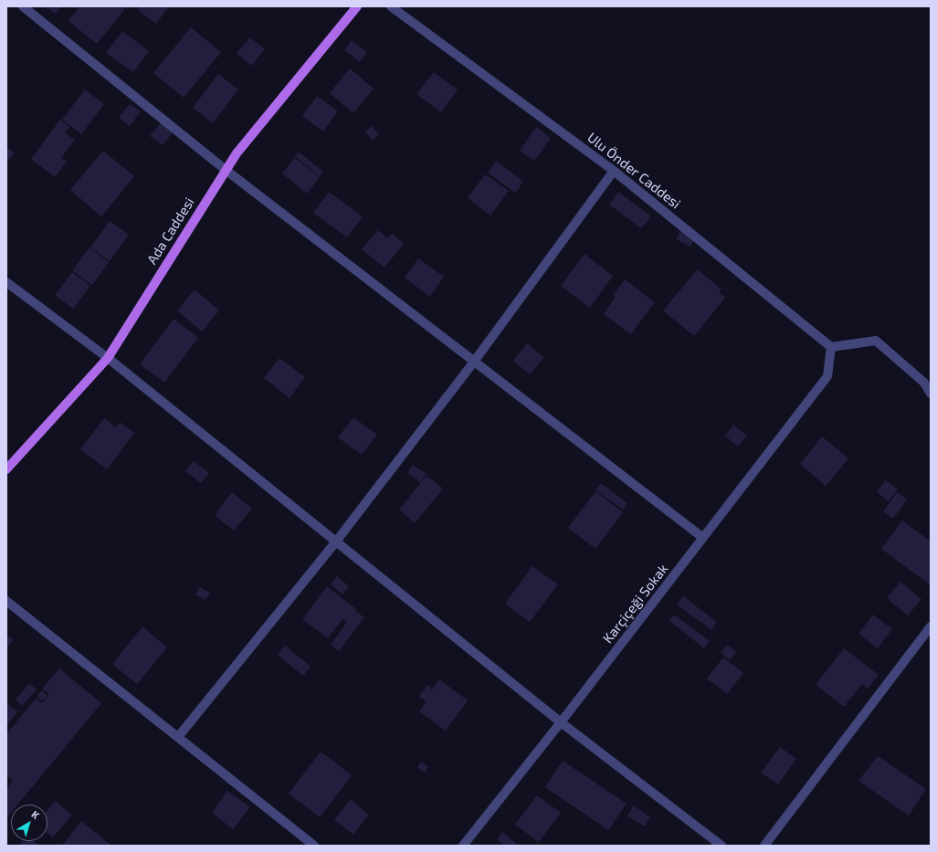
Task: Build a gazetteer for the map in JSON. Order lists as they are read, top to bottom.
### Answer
{
  "streets": {
    "main road": ["Ada Caddesi"],
    "street": ["Ulu Önder Caddesi", "Karçiçeği Sokak"]
  },
  "crossings": [
    ["Ulu Önder Caddesi", "Karçiçeği Sokak"]
  ],
  "north": "top right"
}
